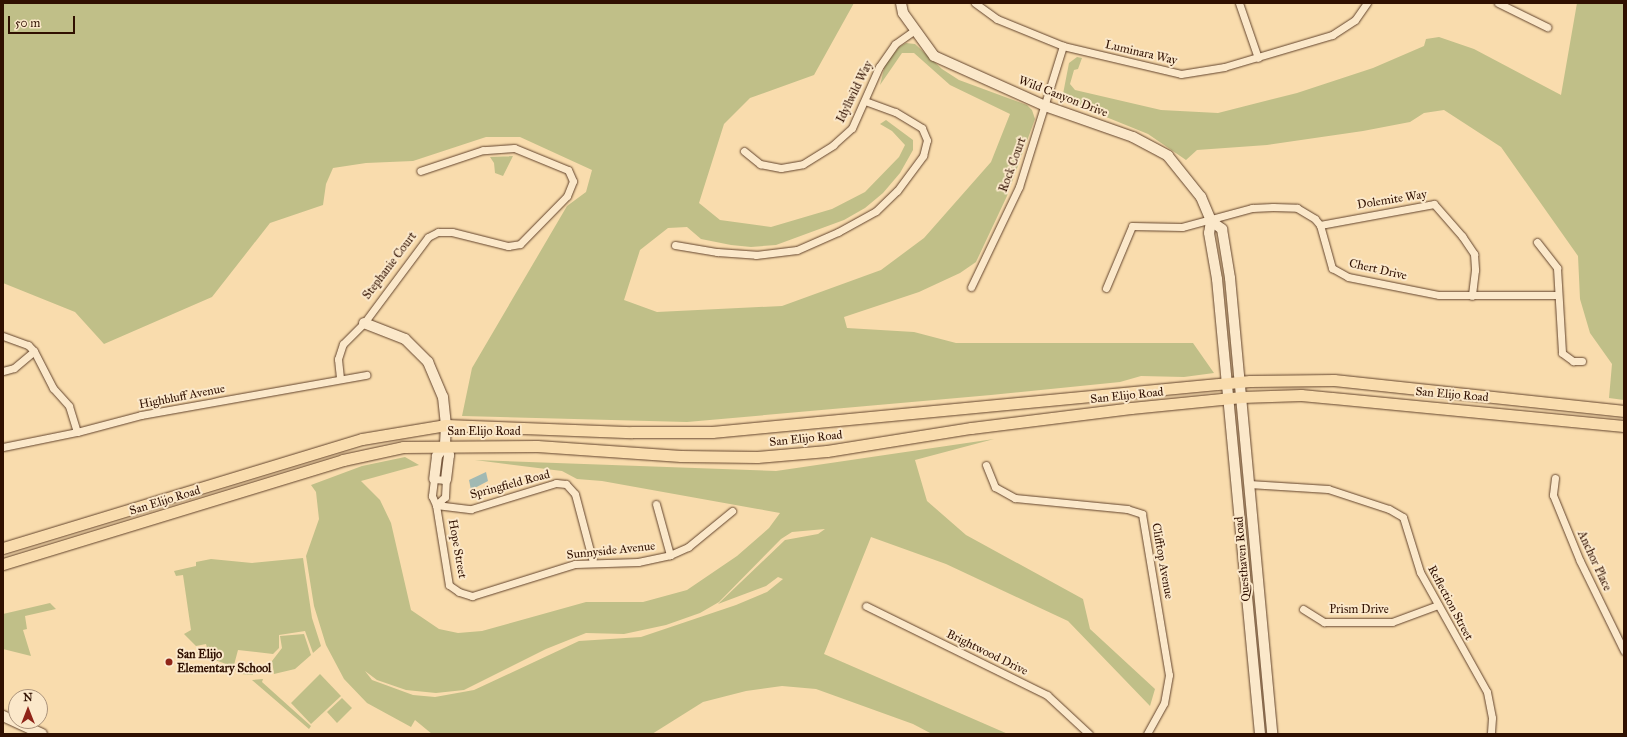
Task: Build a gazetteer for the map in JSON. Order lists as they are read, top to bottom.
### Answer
{
  "streets": {
    "main road": ["San Elijo Road"],
    "street": [
      "Luminara Way",
      "Idyllwild Way",
      "Wild Canyon Drive",
      "Rock Court",
      "Dolemite Way",
      "Stephanie Court",
      "Chert Drive",
      "Highbluff Avenue",
      "Springfield Road",
      "Hope Street",
      "Sunnyside Avenue",
      "Questhaven Road",
      "Clifftop Avenue",
      "Anchor Place",
      "Reflection Street",
      "Prism Drive",
      "Brightwood Drive"
    ]
  },
  "crossings": [
    ["Luminara Way", "Rock Court"],
    ["Idyllwild Way", "Wild Canyon Drive"],
    ["Wild Canyon Drive", "Rock Court"],
    ["Wild Canyon Drive", "San Elijo Road"],
    ["Wild Canyon Drive", "Questhaven Road"],
    ["Dolemite Way", "Chert Drive"],
    ["Stephanie Court", "Highbluff Avenue"],
    ["San Elijo Road", "Hope Street"],
    ["San Elijo Road", "Questhaven Road"],
    ["Springfield Road", "Hope Street"],
    ["Springfield Road", "Sunnyside Avenue"],
    ["Hope Street", "Sunnyside Avenue"],
    ["Questhaven Road", "Reflection Street"],
    ["Reflection Street", "Prism Drive"]
  ],
  "places": ["San Elijo Elementary School"],
  "scale_bar": "50 m",
  "north": "top"
}
